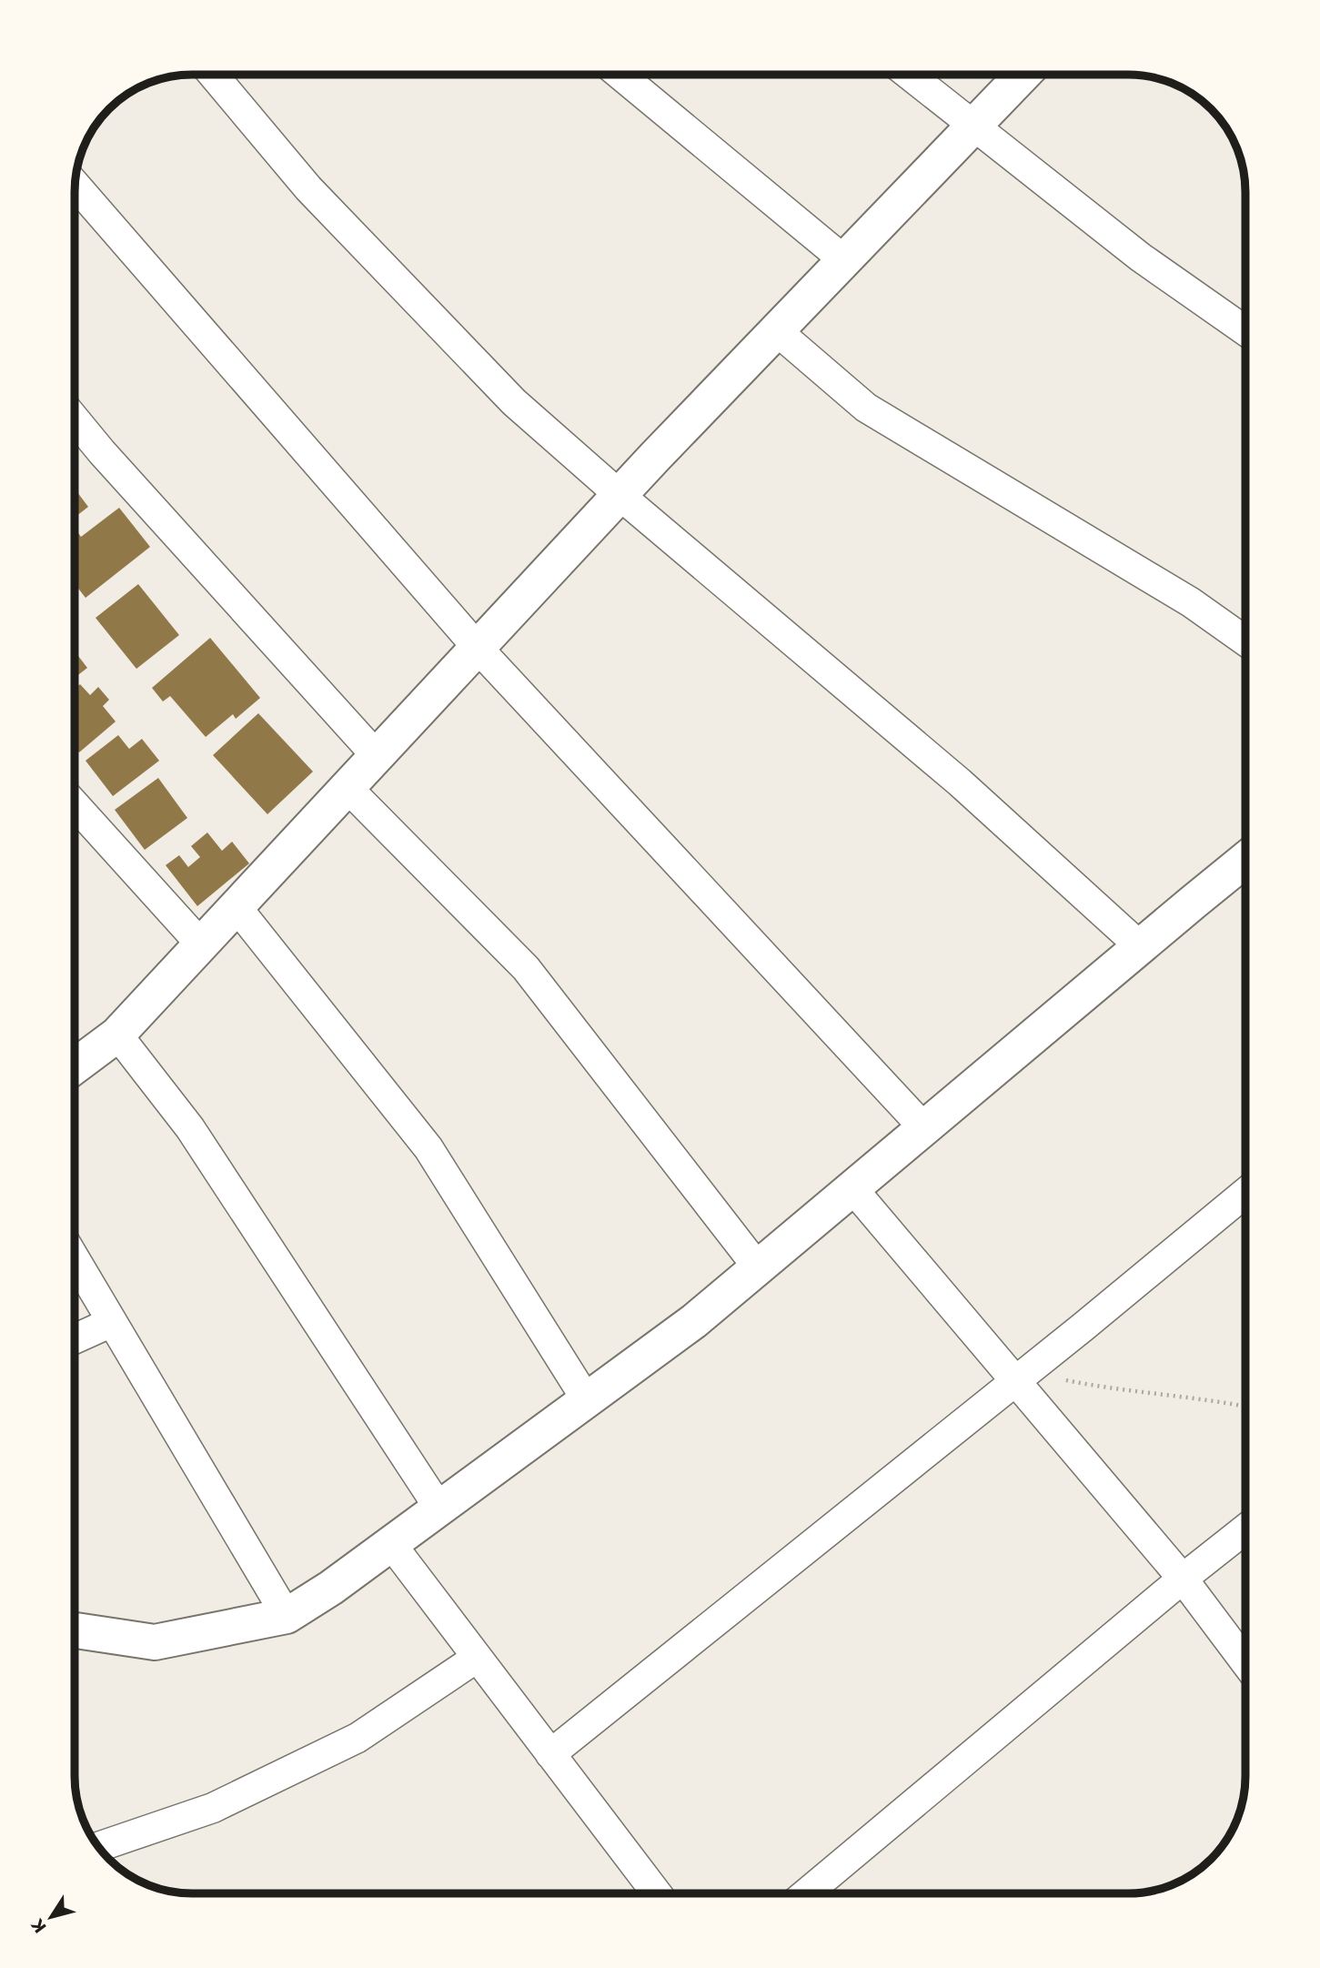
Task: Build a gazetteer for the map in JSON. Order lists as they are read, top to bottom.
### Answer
{
  "north": "bottom left"
}
